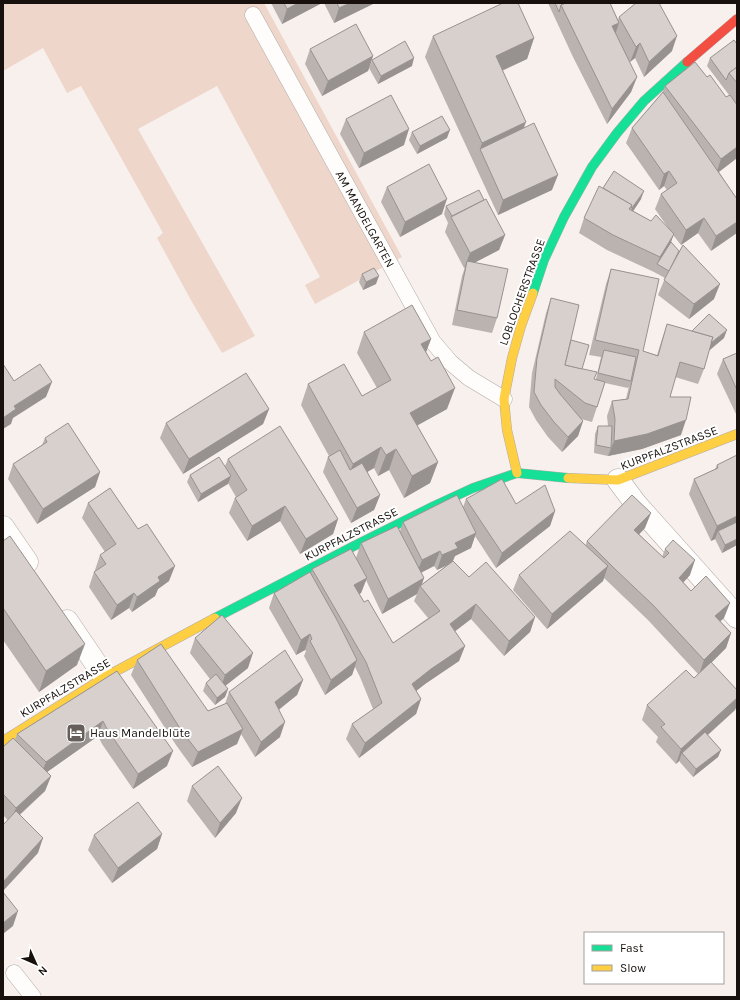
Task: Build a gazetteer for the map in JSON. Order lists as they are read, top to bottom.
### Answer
{
  "streets": {
    "street": ["LOBLOCHERSTRASSE", "KURPFALZSTRASSE"],
    "lane": ["AM MANDELGARTEN"]
  },
  "crossings": [
    ["AM MANDELGARTEN", "LOBLOCHERSTRASSE"],
    ["LOBLOCHERSTRASSE", "KURPFALZSTRASSE"]
  ],
  "places": {
    "hotel": ["Haus Mandelblüte"]
  },
  "legend": ["Fast", "Slow"],
  "north": "bottom right"
}
